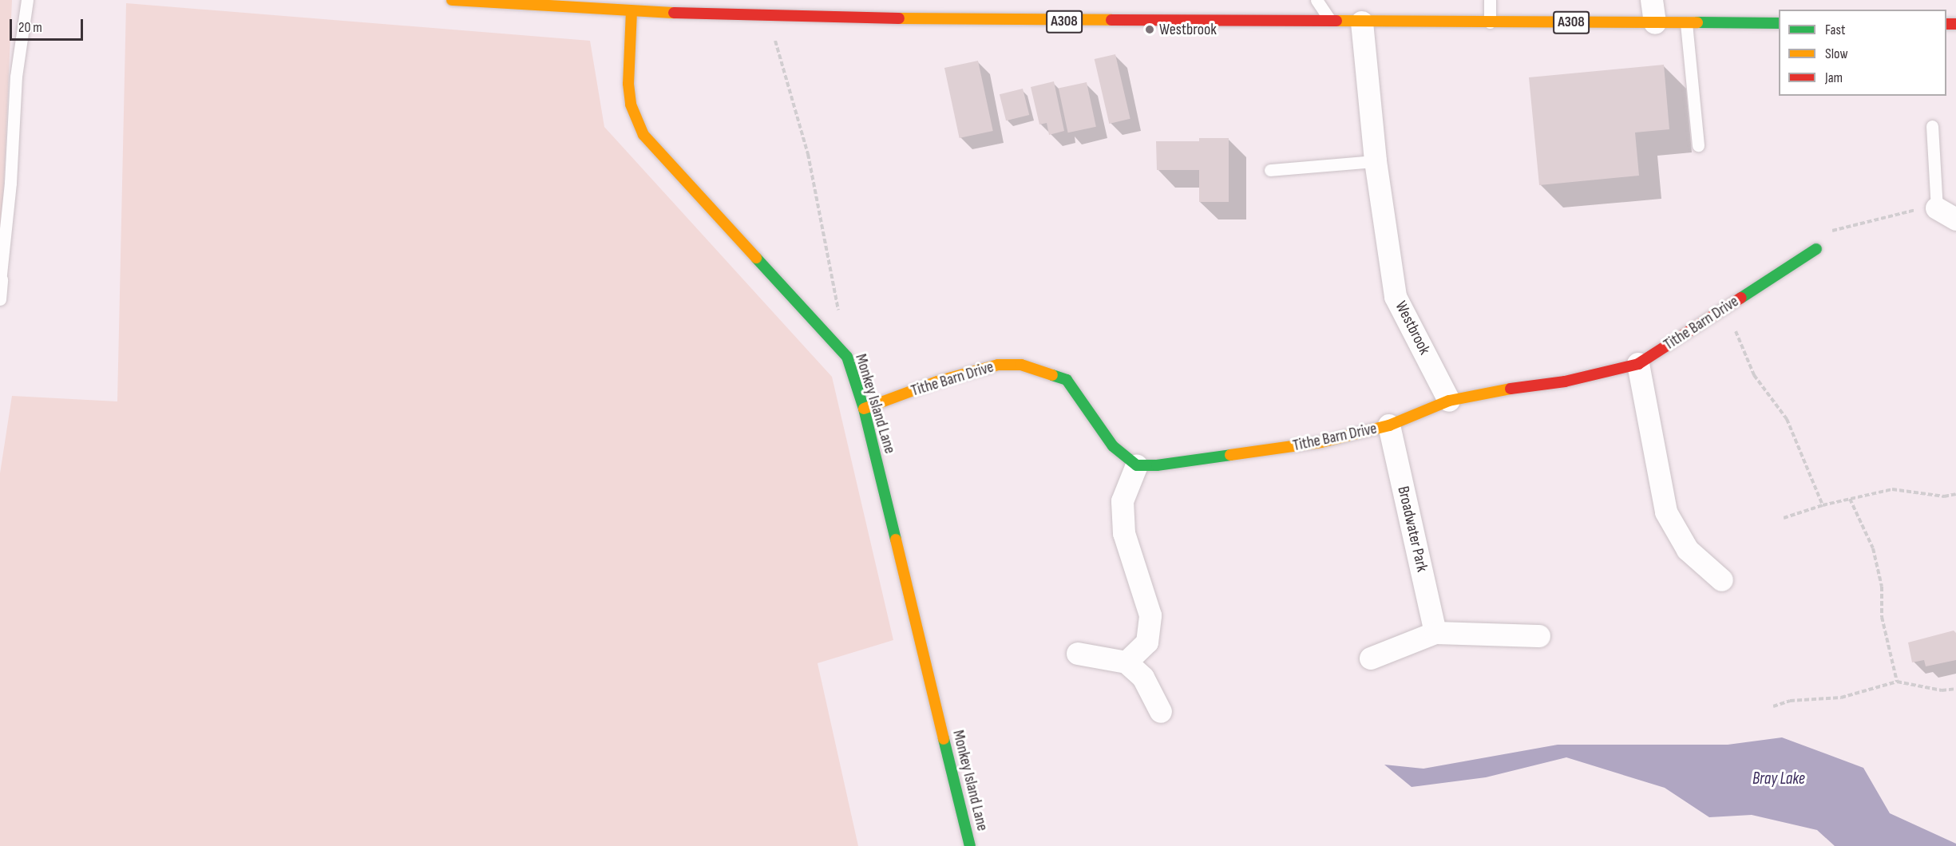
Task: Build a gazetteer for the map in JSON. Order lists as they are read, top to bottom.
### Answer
{
  "streets": {
    "street": [
      "A308",
      "Tithe Barn Drive",
      "Westbrook",
      "Monkey Island Lane",
      "Broadwater Park"
    ]
  },
  "crossings": [
    ["A308", "Westbrook"],
    ["A308", "Monkey Island Lane"],
    ["Tithe Barn Drive", "Westbrook"],
    ["Tithe Barn Drive", "Monkey Island Lane"],
    ["Tithe Barn Drive", "Broadwater Park"]
  ],
  "water": ["Bray Lake"],
  "places": ["Westbrook"],
  "legend": ["Fast", "Slow", "Jam"],
  "scale_bar": "20 m"
}
